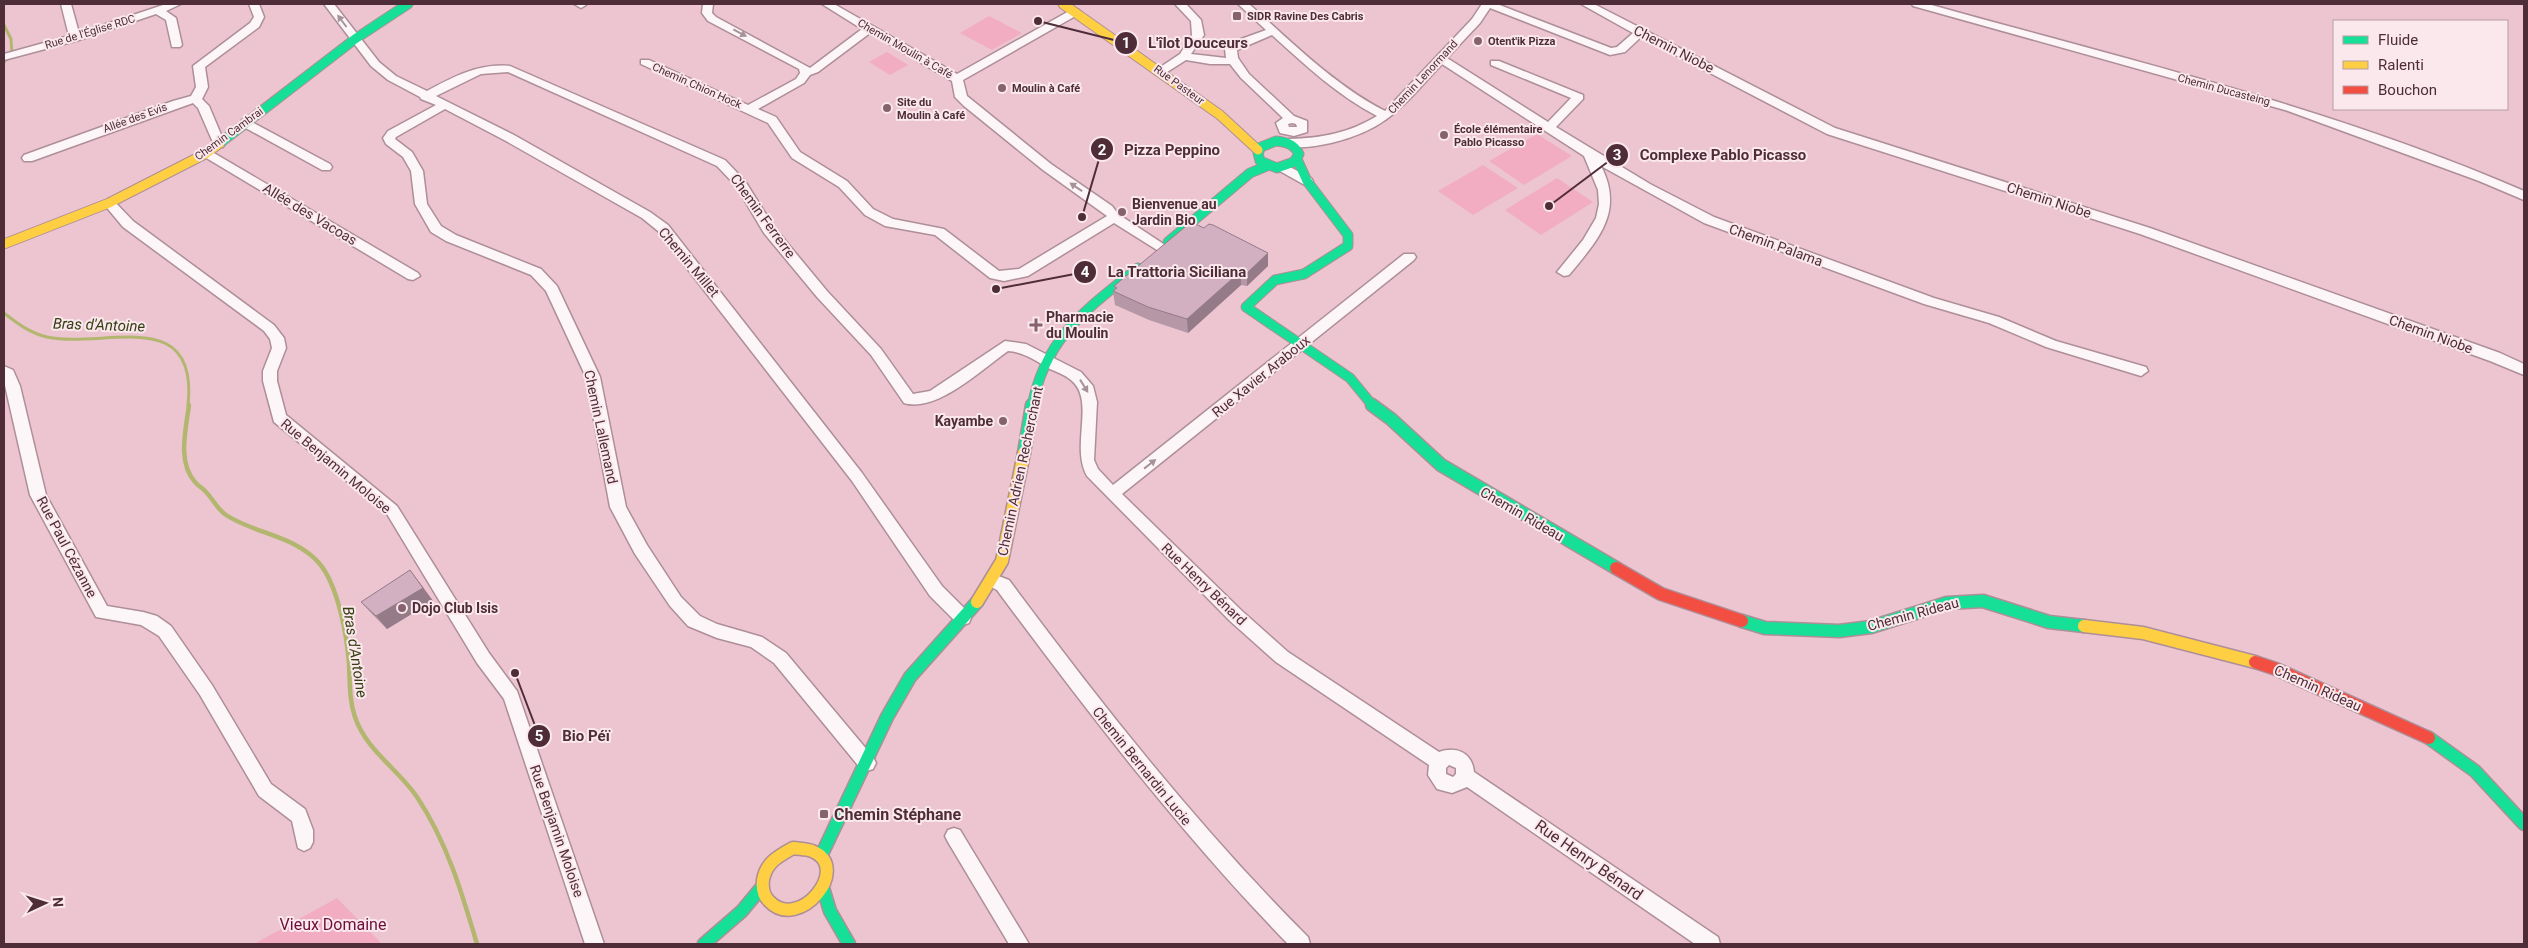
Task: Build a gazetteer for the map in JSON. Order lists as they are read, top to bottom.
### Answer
{
  "streets": {
    "street": [
      "Rue de l'Église RDC",
      "Chemin Moulin à Café",
      "Chemin Niobe",
      "Chemin Lenormand",
      "Rue Pasteur",
      "Chemin Chion Hock",
      "Chemin Ducasteing",
      "Allée des Evis",
      "Chemin Cambrai",
      "Allée des Vacoas",
      "Chemin Ferrerre",
      "Chemin Palama",
      "Chemin Millet",
      "Rue Xavier Araboux",
      "Chemin Lallemand",
      "Rue Benjamin Moloise",
      "Chemin Adrien Recherchant",
      "Chemin Rideau",
      "Rue Paul Cézanne",
      "Rue Henry Bénard",
      "Chemin Bernardin Lucie"
    ]
  },
  "crossings": [
    ["Chemin Moulin à Café", "Chemin Chion Hock"],
    ["Chemin Moulin à Café", "Chemin Adrien Recherchant"],
    ["Chemin Lenormand", "Chemin Palama"],
    ["Rue Pasteur", "Chemin Adrien Recherchant"],
    ["Chemin Cambrai", "Allée des Vacoas"],
    ["Chemin Cambrai", "Chemin Millet"],
    ["Chemin Cambrai", "Rue Benjamin Moloise"],
    ["Chemin Ferrerre", "Chemin Millet"],
    ["Chemin Ferrerre", "Chemin Adrien Recherchant"],
    ["Chemin Ferrerre", "Rue Henry Bénard"],
    ["Chemin Millet", "Chemin Lallemand"],
    ["Chemin Millet", "Chemin Adrien Recherchant"],
    ["Rue Xavier Araboux", "Chemin Rideau"],
    ["Rue Xavier Araboux", "Rue Henry Bénard"],
    ["Chemin Lallemand", "Chemin Adrien Recherchant"],
    ["Chemin Adrien Recherchant", "Rue Henry Bénard"],
    ["Chemin Adrien Recherchant", "Chemin Bernardin Lucie"]
  ],
  "one_way": ["Chemin Moulin à Café", "Rue Xavier Araboux"],
  "water": ["Bras d'Antoine"],
  "parks": ["Vieux Domaine"],
  "places": {
    "transit": ["SIDR Ravine Des Cabris", "Chemin Stéphane"],
    "other": [
      "L'îlot Douceurs",
      "Otent'ik Pizza",
      "Moulin à Café",
      "Site du Moulin à Café",
      "École élémentaire Pablo Picasso",
      "Complexe Pablo Picasso",
      "Bienvenue au Jardin Bio",
      "Pizza Peppino",
      "La Trattoria Siciliana",
      "Kayambe",
      "Dojo Club Isis",
      "Bio Péï"
    ],
    "health": ["Pharmacie du Moulin"]
  },
  "legend": ["Fluide", "Ralenti", "Bouchon"],
  "north": "right"
}
